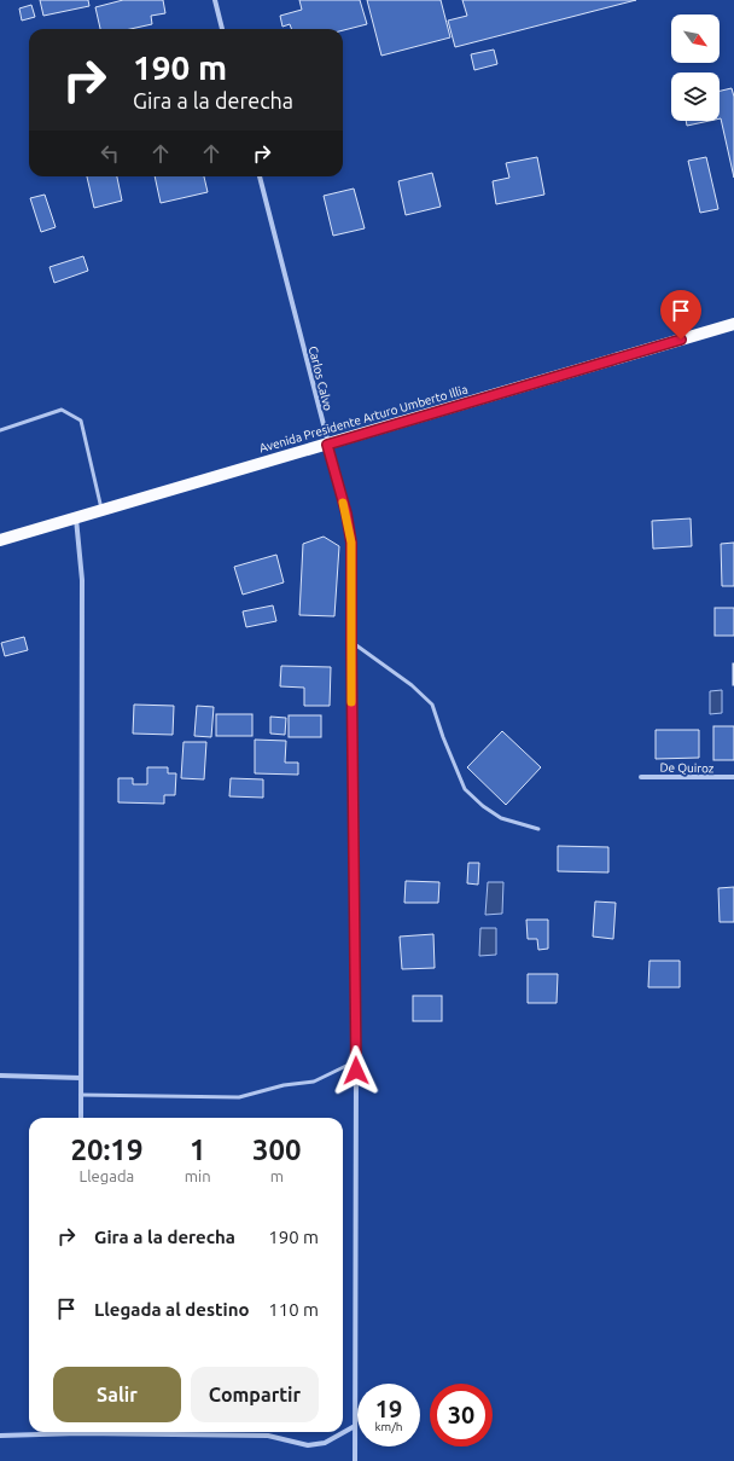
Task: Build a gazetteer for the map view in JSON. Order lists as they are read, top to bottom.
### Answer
{
  "streets": {
    "main road": ["Avenida Presidente Arturo Umberto Illia"],
    "street": ["Carlos Calvo", "De Quiroz"]
  },
  "crossings": [
    ["Carlos Calvo", "Avenida Presidente Arturo Umberto Illia"]
  ],
  "north": "bottom right",
  "page": {
    "turn": ["190 m", "Gira a la derecha"],
    "eta": [
      "20:19",
      "Llegada",
      "1",
      "min",
      "300",
      "m"
    ],
    "list": [
      {
        "name": "Gira a la derecha",
        "value": "190 m"
      },
      {
        "name": "Llegada al destino",
        "value": "110 m"
      }
    ],
    "buttons": ["Salir", "Compartir"],
    "speed": "19 km/h",
    "limit": "30"
  }
}
